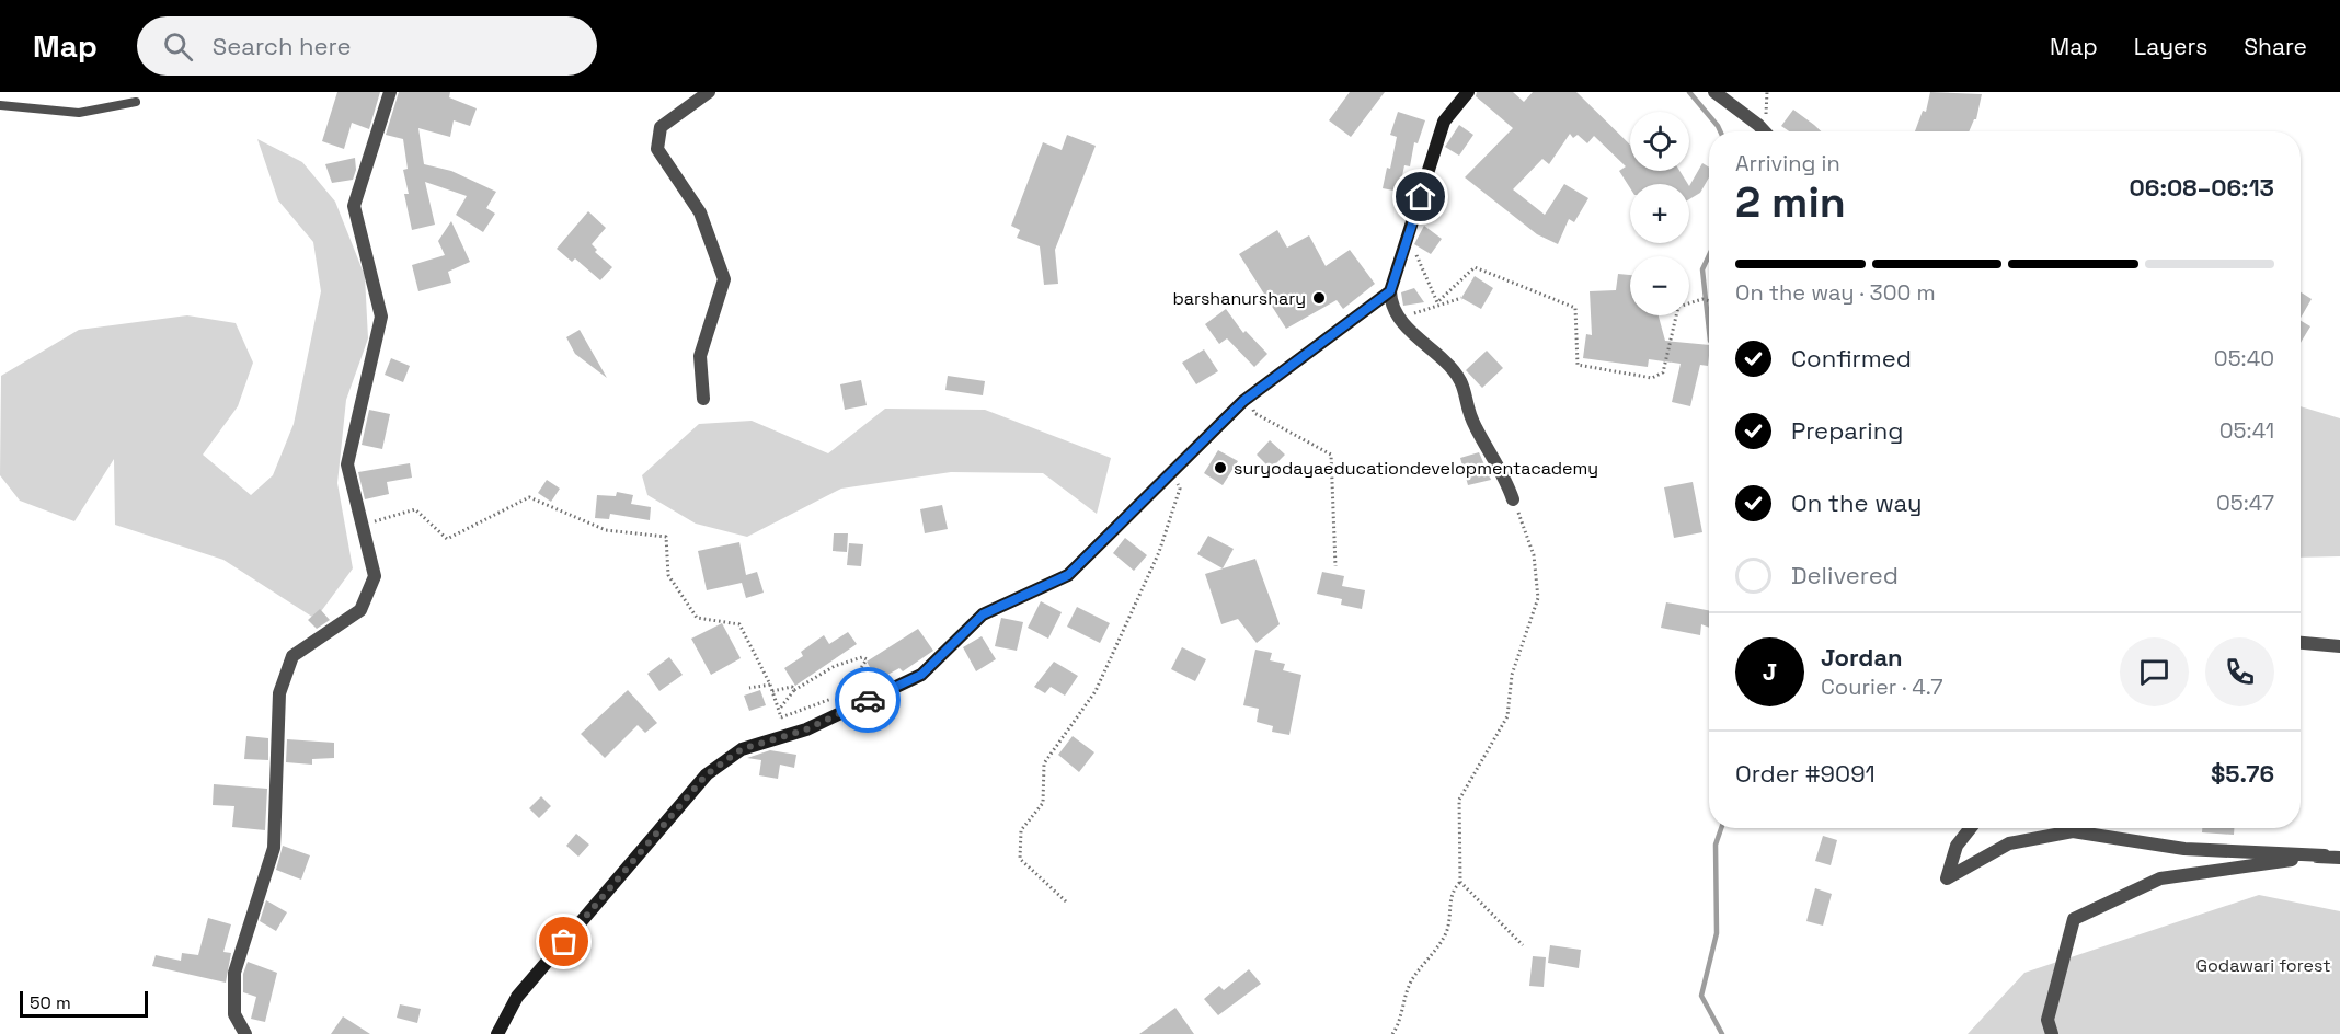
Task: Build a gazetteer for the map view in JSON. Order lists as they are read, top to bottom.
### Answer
{
  "parks": ["Godawari forest"],
  "places": ["barshanurshary", "suryodayaeducationdevelopmentacademy"],
  "scale_bar": "50 m",
  "page": {
    "header": "Map",
    "search": "Search here",
    "nav": ["Map", "Layers", "Share"],
    "map_buttons": ["+", "−"],
    "heading": ["2 min", "Arriving in", "06:08–06:13"],
    "panel": [
      "Jordan",
      "Courier · 4.7",
      "Order #9091",
      "$5.76"
    ],
    "bar": "On the way · 300 m",
    "list": [
      ["Confirmed", "05:40"],
      ["Preparing", "05:41"],
      ["On the way", "05:47"],
      "Delivered"
    ],
    "round": "J",
    "scale": "50 m"
  }
}
